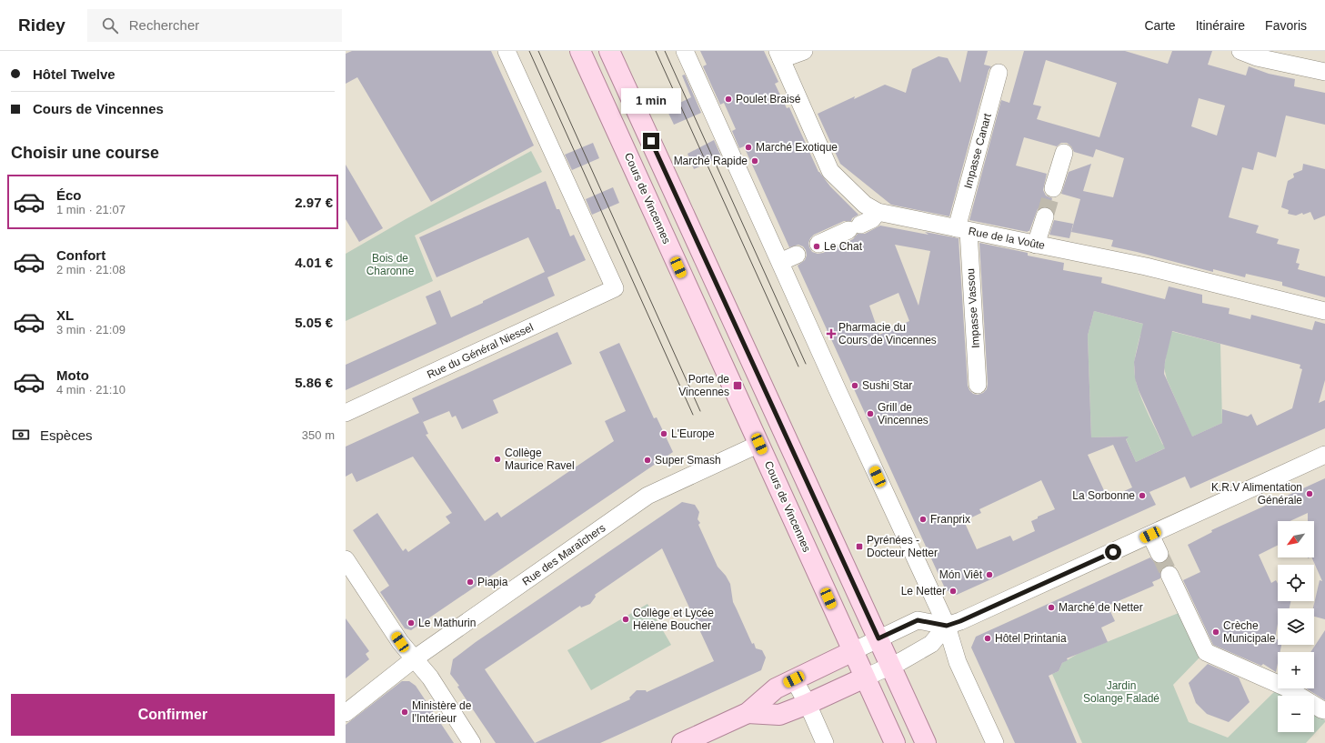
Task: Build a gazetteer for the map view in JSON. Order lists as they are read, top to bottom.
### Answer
{
  "streets": {
    "main road": ["Cours de Vincennes"],
    "street": [
      "Impasse Canart",
      "Rue de la Voûte",
      "Impasse Vassou",
      "Rue du Général Niessel",
      "Rue des Maraîchers"
    ]
  },
  "crossings": [
    ["Impasse Canart", "Rue de la Voûte"],
    ["Impasse Canart", "Impasse Vassou"],
    ["Cours de Vincennes", "Rue des Maraîchers"],
    ["Rue de la Voûte", "Impasse Vassou"]
  ],
  "parks": ["Bois de Charonne", "Jardin Solange Faladé"],
  "places": {
    "other": [
      "Poulet Braisé",
      "Marché Exotique",
      "Marché Rapide",
      "Le Chat",
      "Sushi Star",
      "Grill de Vincennes",
      "L'Europe",
      "Collège Maurice Ravel",
      "Super Smash",
      "K.R.V Alimentation Générale",
      "La Sorbonne",
      "Franprix",
      "Món Viêt",
      "Piapia",
      "Le Netter",
      "Marché de Netter",
      "Collège et Lycée Hélène Boucher",
      "Le Mathurin",
      "Crèche Municipale",
      "Hôtel Printania",
      "Ministère de l'Intérieur"
    ],
    "health": ["Pharmacie du Cours de Vincennes"],
    "transit": ["Porte de Vincennes", "Pyrénées - Docteur Netter"]
  },
  "north": "bottom left",
  "page": {
    "header": "Ridey",
    "search": "Rechercher",
    "nav": ["Carte", "Itinéraire", "Favoris"],
    "banner": ["Hôtel Twelve", "Cours de Vincennes"],
    "bubble": "1 min",
    "heading": "Choisir une course",
    "list": [
      {
        "name": "Éco",
        "note": "1 min · 21:07",
        "value": "2.97 €"
      },
      {
        "name": "Confort",
        "note": "2 min · 21:08",
        "value": "4.01 €"
      },
      {
        "name": "XL",
        "note": "3 min · 21:09",
        "value": "5.05 €"
      },
      {
        "name": "Moto",
        "note": "4 min · 21:10",
        "value": "5.86 €"
      }
    ],
    "pay": ["Espèces", "350 m"],
    "map_buttons": ["+", "−"],
    "buttons": "Confirmer"
  }
}
